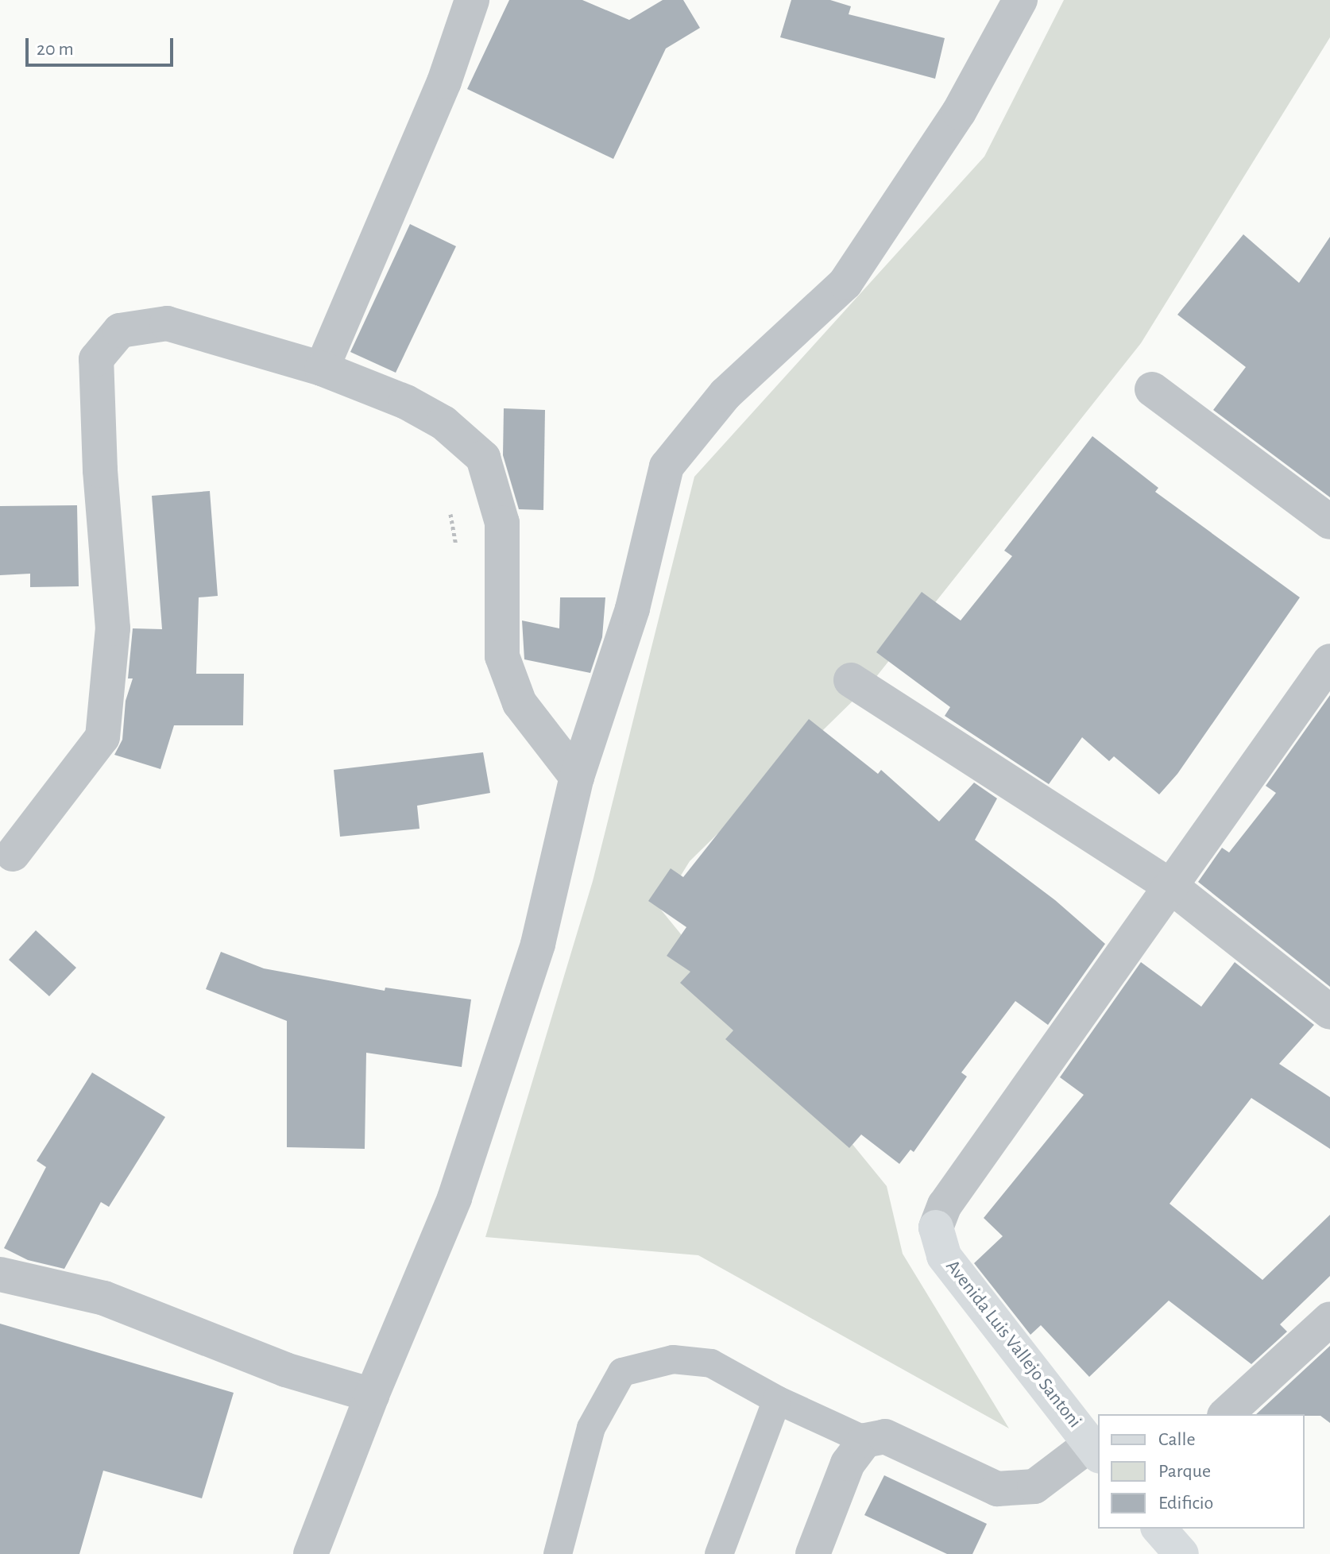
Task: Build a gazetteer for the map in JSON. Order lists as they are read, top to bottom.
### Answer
{
  "streets": {
    "street": ["Avenida Luis Vallejo Santoni"]
  },
  "legend": ["Calle", "Parque", "Edificio"],
  "scale_bar": "20 m"
}
